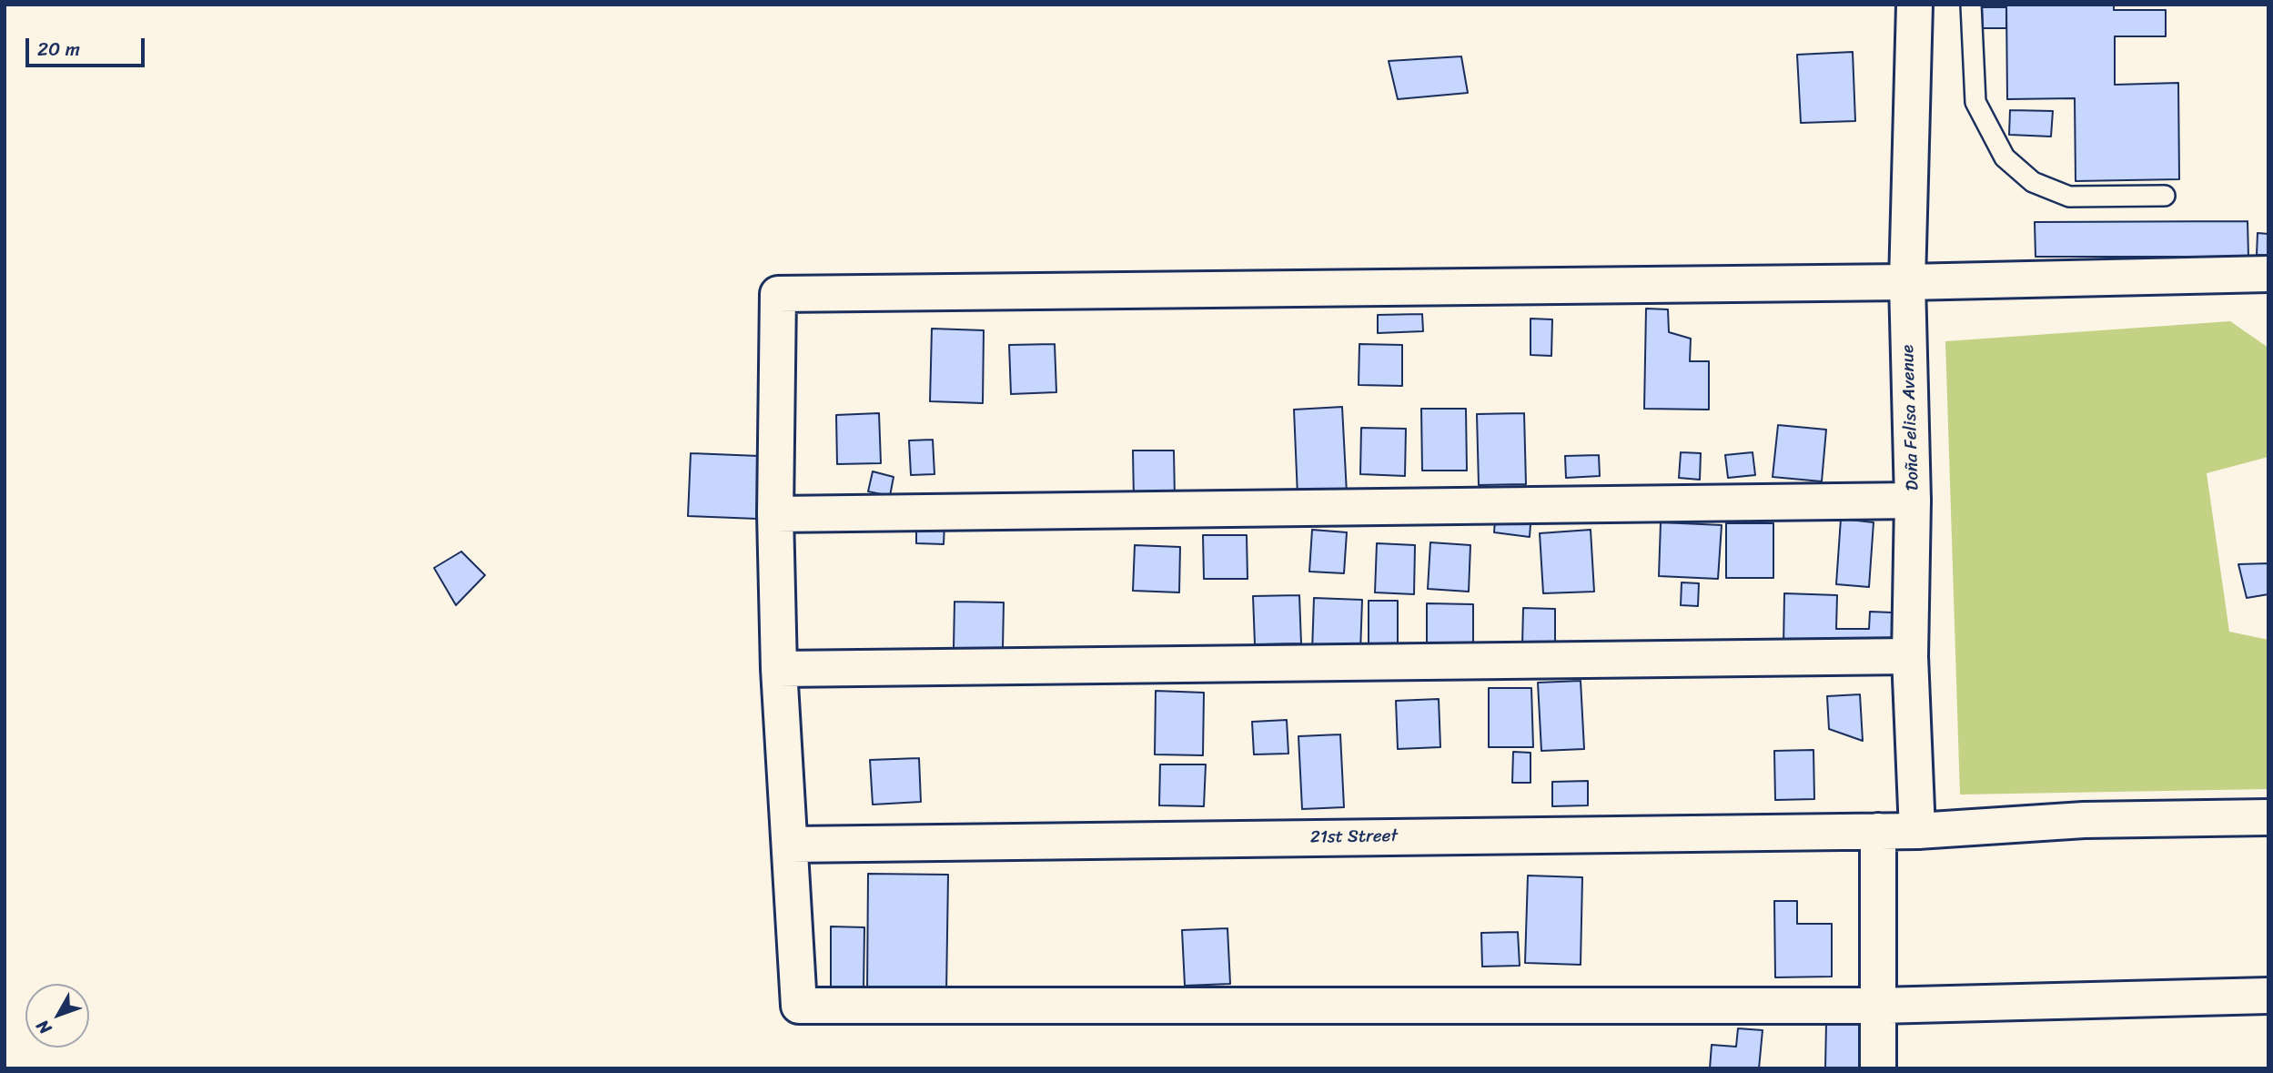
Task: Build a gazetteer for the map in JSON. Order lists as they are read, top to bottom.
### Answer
{
  "streets": {
    "street": ["Doña Felisa Avenue", "21st Street"]
  },
  "crossings": [
    ["Doña Felisa Avenue", "21st Street"]
  ],
  "scale_bar": "20 m",
  "north": "bottom left"
}
